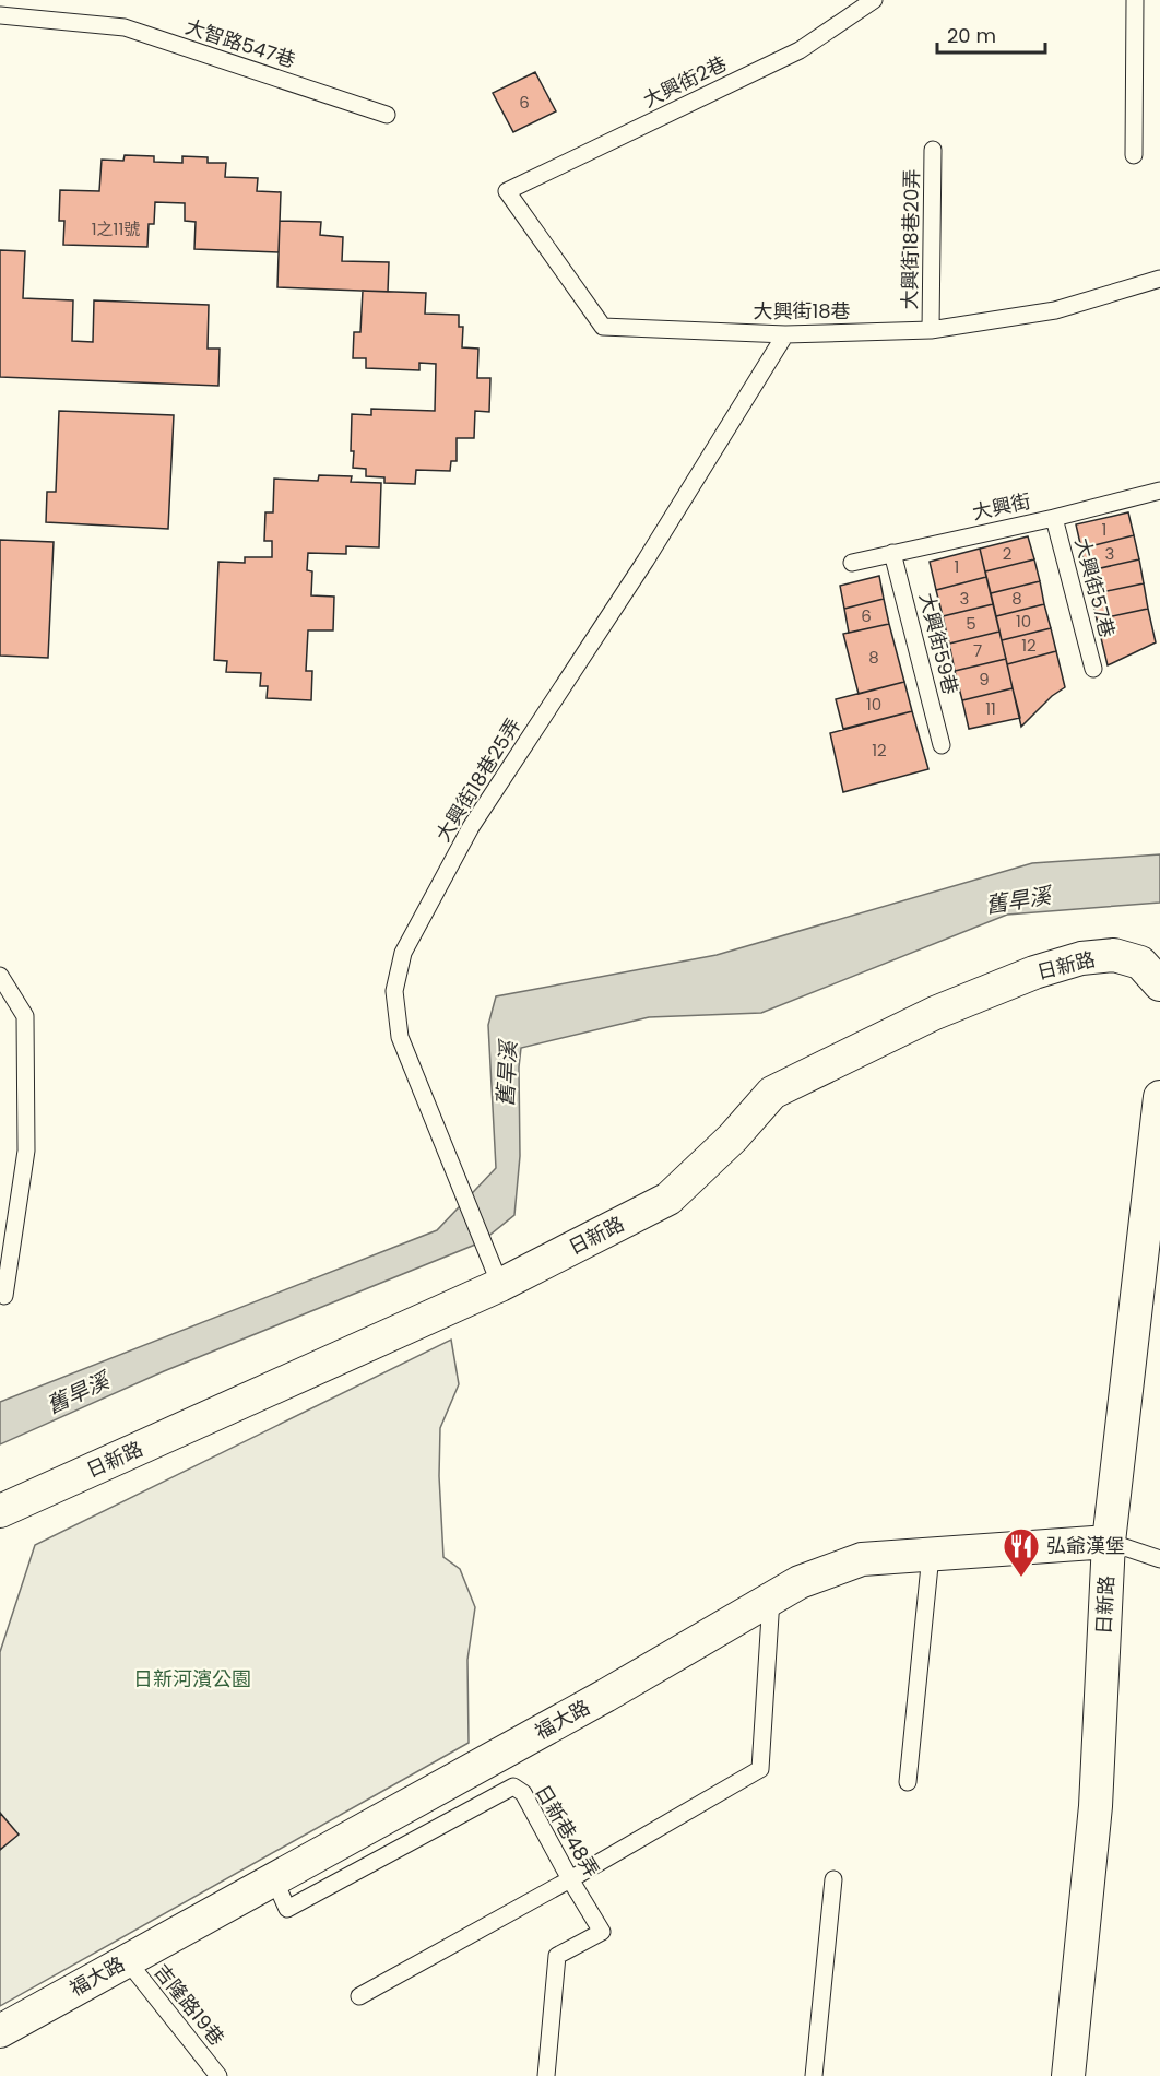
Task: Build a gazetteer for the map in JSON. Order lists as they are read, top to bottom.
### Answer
{
  "streets": {
    "street": ["日新路", "福大路"],
    "lane": [
      "大智路547巷",
      "大興街2巷",
      "大興街18巷20弄",
      "大興街18巷",
      "大興街",
      "大興街57巷",
      "大興街59巷",
      "大興街18巷25弄",
      "日新巷48弄",
      "吉隆路19巷"
    ]
  },
  "crossings": [
    ["大興街2巷", "大興街18巷"],
    ["大興街18巷20弄", "大興街18巷"],
    ["大興街18巷", "大興街18巷25弄"],
    ["大興街", "大興街57巷"],
    ["大興街", "大興街59巷"],
    ["大興街18巷25弄", "日新路"],
    ["日新路", "福大路"],
    ["福大路", "日新巷48弄"],
    ["福大路", "吉隆路19巷"]
  ],
  "water": ["舊旱溪"],
  "parks": ["日新河濱公園"],
  "places": {
    "restaurant": ["弘爺漢堡"]
  },
  "house_numbers": [
    "6",
    "1之11號",
    "1",
    "2",
    "3",
    "1",
    "3",
    "8",
    "6",
    "10",
    "5",
    "12",
    "7",
    "8",
    "9",
    "10",
    "11",
    "12"
  ],
  "scale_bar": "20 m"
}
